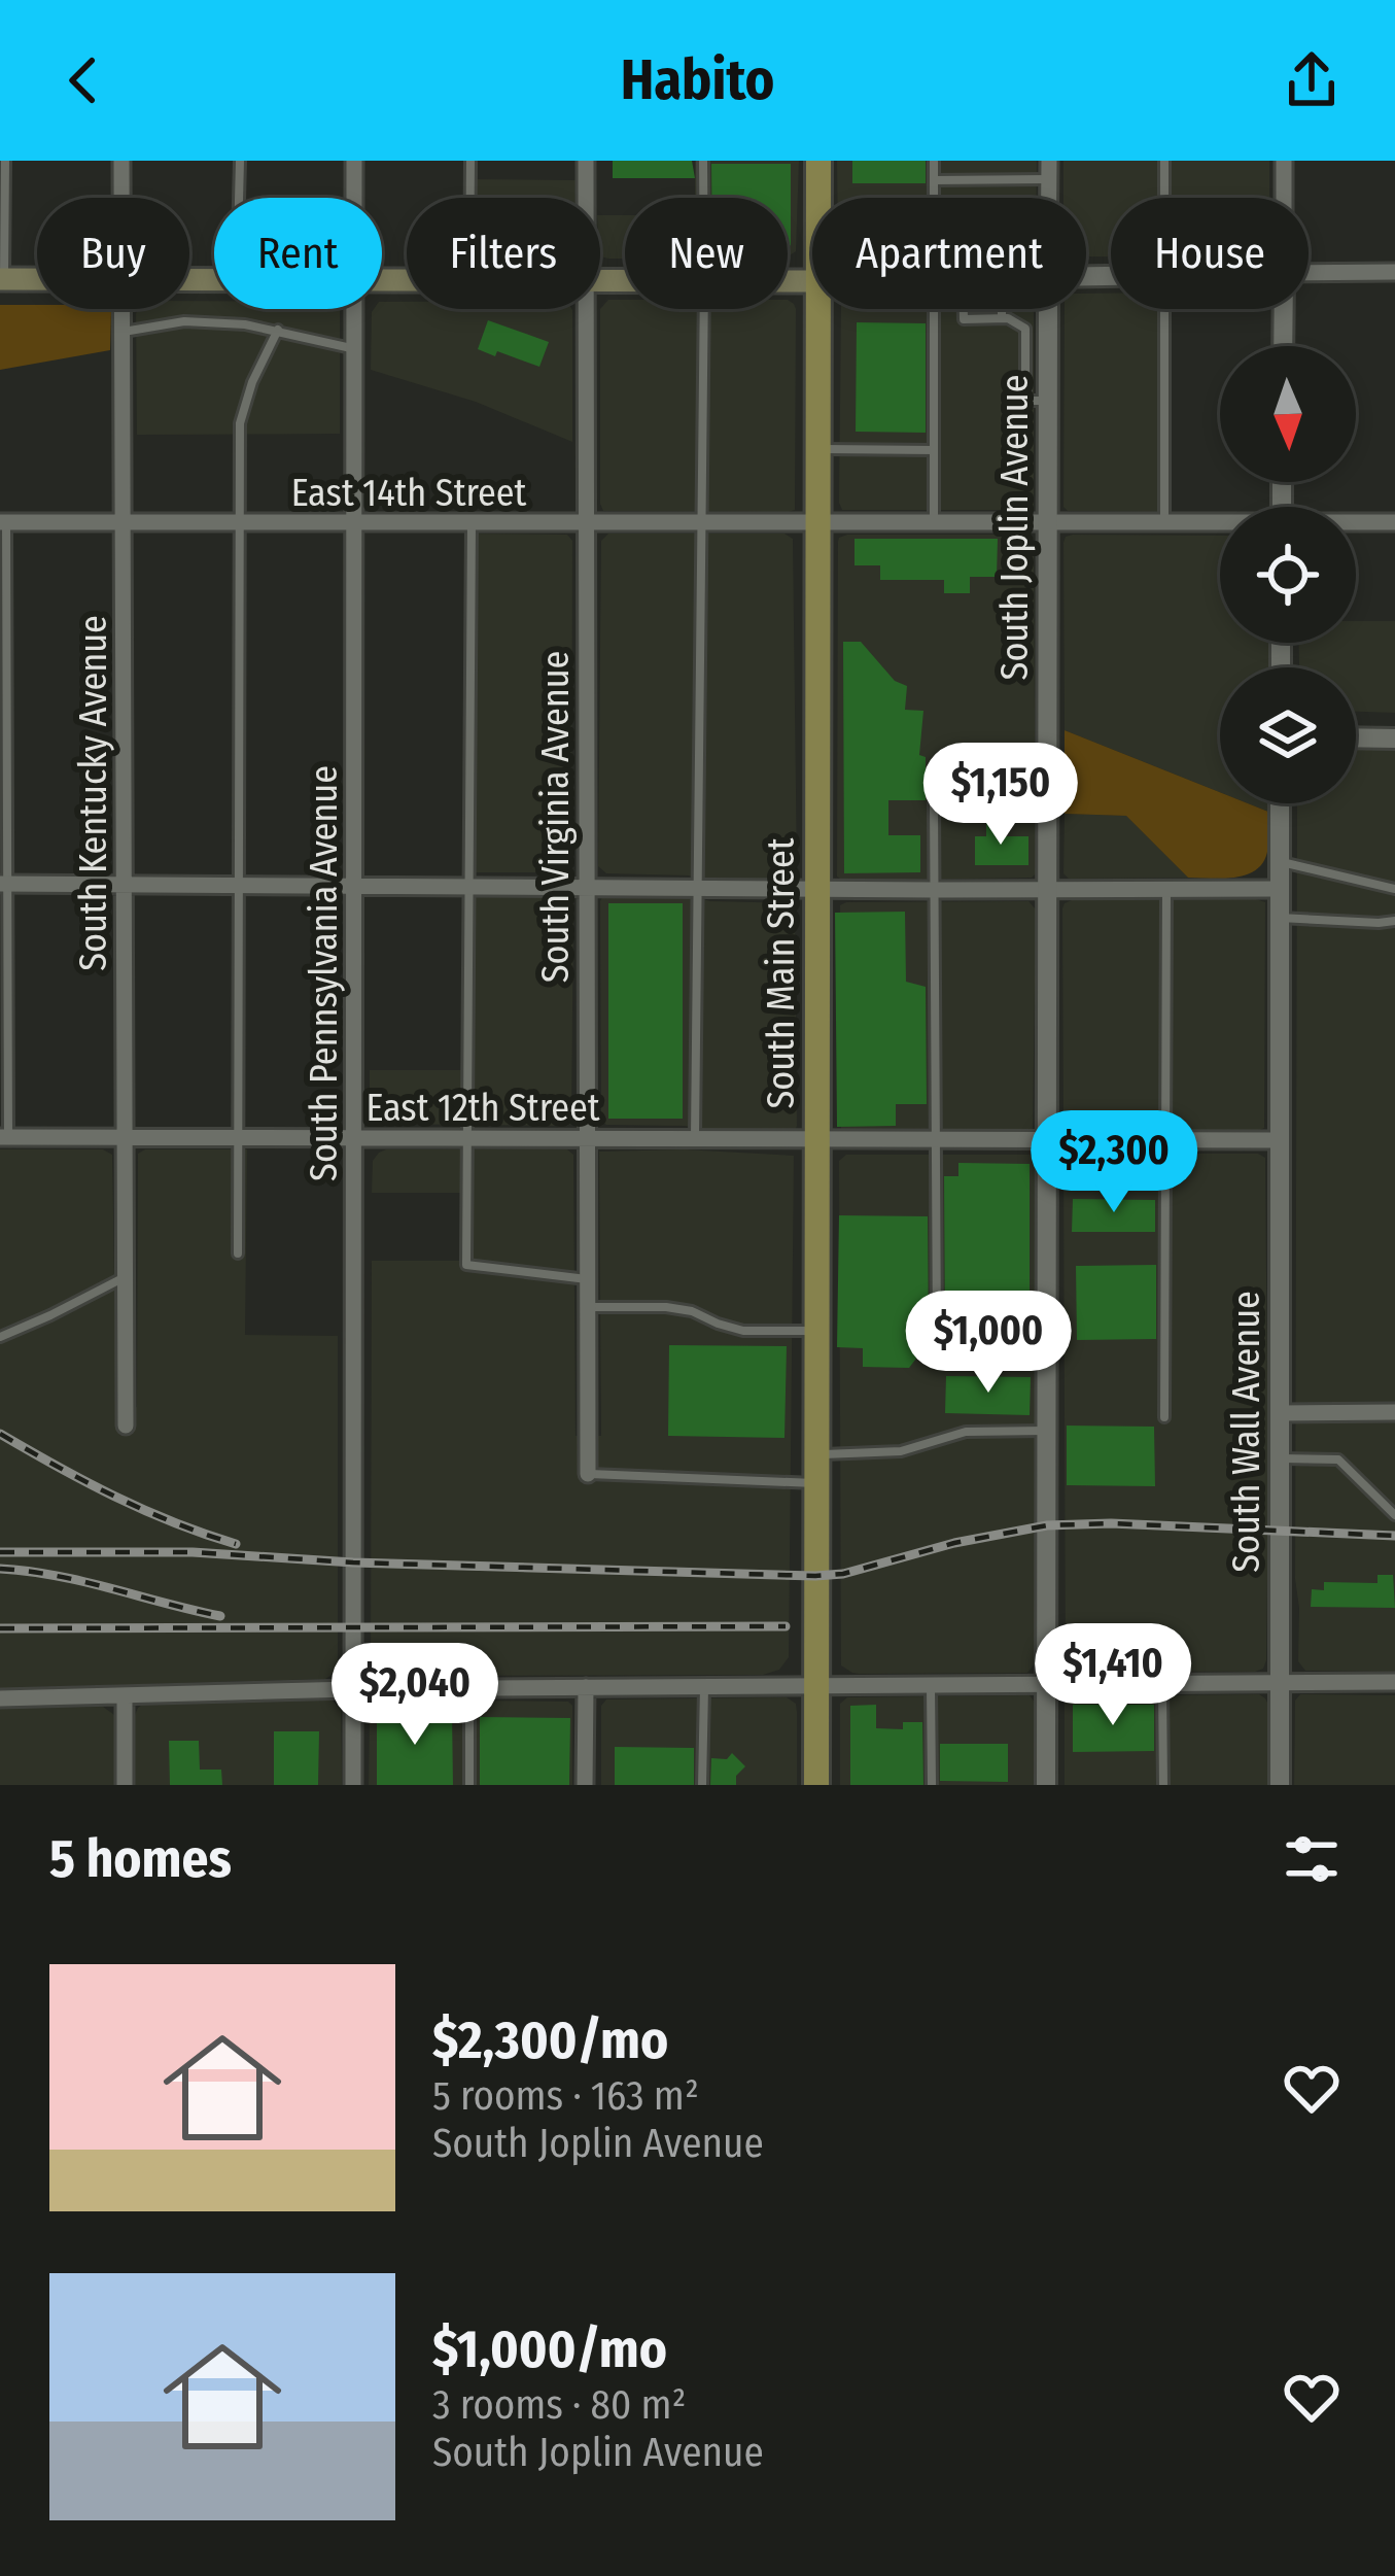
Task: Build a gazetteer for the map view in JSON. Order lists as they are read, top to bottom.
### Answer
{
  "streets": {
    "main road": ["South Main Street"],
    "street": [
      "East 14th Street",
      "South Joplin Avenue",
      "South Kentucky Avenue",
      "South Virginia Avenue",
      "South Pennsylvania Avenue",
      "East 12th Street",
      "South Wall Avenue"
    ]
  },
  "crossings": [
    ["East 14th Street", "South Joplin Avenue"],
    ["East 14th Street", "South Kentucky Avenue"],
    ["East 14th Street", "South Virginia Avenue"],
    ["East 14th Street", "South Pennsylvania Avenue"],
    ["East 14th Street", "South Main Street"],
    ["South Joplin Avenue", "East 12th Street"],
    ["South Kentucky Avenue", "East 12th Street"],
    ["South Virginia Avenue", "East 12th Street"],
    ["South Pennsylvania Avenue", "East 12th Street"],
    ["South Main Street", "East 12th Street"],
    ["East 12th Street", "South Wall Avenue"]
  ],
  "north": "bottom",
  "page": {
    "header": "Habito",
    "chip": [
      "Buy",
      "Rent",
      "Filters",
      "New",
      "Apartment",
      "House"
    ],
    "price": [
      "$1,150",
      "$2,300",
      "$1,000",
      "$1,410",
      "$2,040"
    ],
    "heading": "5 homes",
    "list": [
      {
        "name": "$2,300/mo",
        "note": "5 rooms · 163 m² · South Joplin Avenue"
      },
      {
        "name": "$1,000/mo",
        "note": "3 rooms · 80 m² · South Joplin Avenue"
      }
    ]
  }
}
